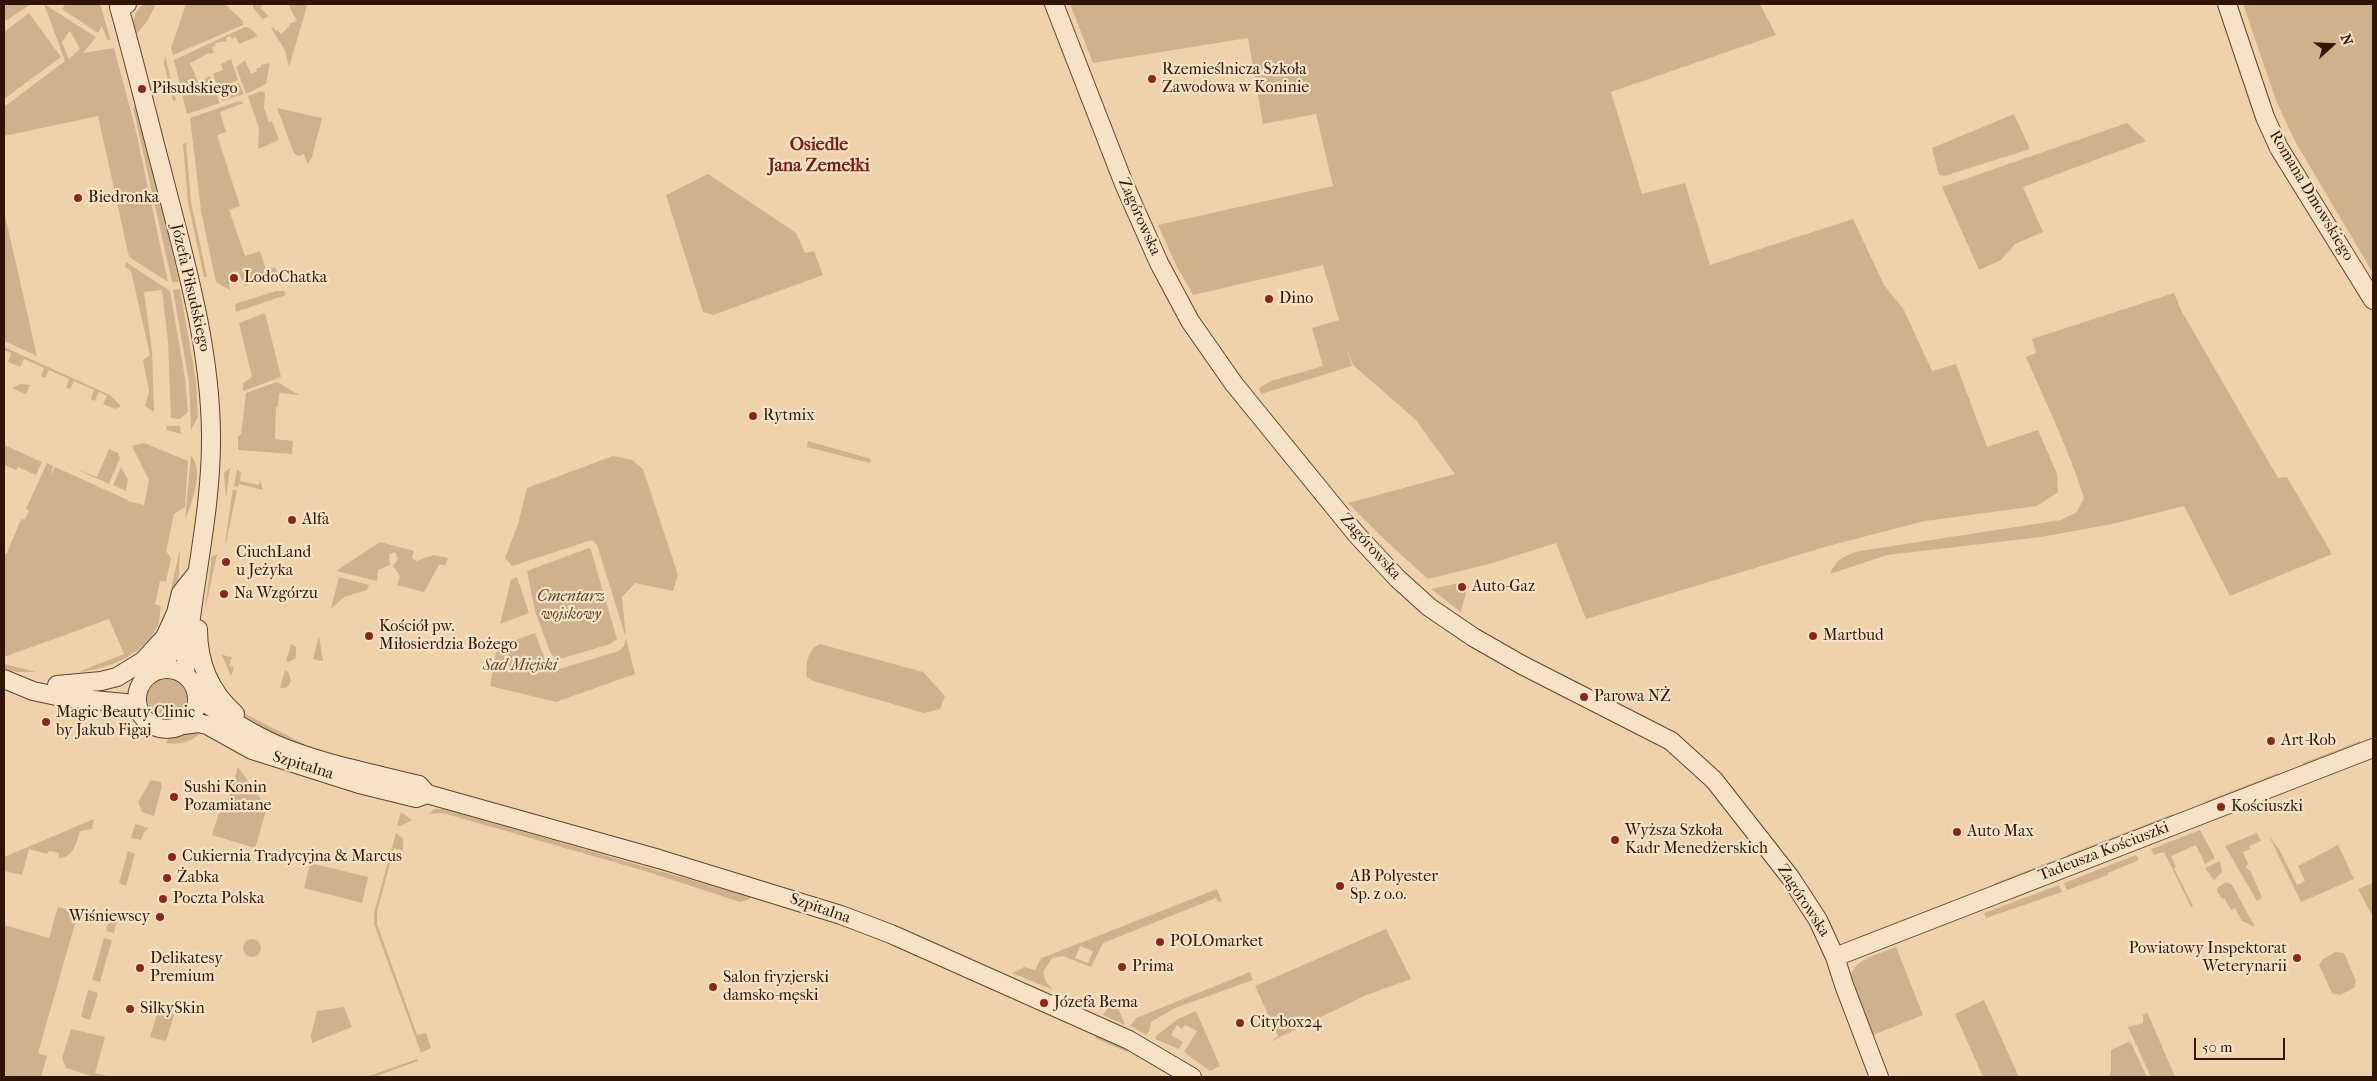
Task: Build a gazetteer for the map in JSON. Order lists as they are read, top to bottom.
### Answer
{
  "streets": {
    "street": [
      "Romana Dmowskiego",
      "Zagórowska",
      "Józefa Piłsudskiego",
      "Szpitalna",
      "Tadeusza Kościuszki"
    ]
  },
  "crossings": [
    ["Zagórowska", "Tadeusza Kościuszki"],
    ["Józefa Piłsudskiego", "Szpitalna"]
  ],
  "districts": ["Osiedle Jana Zemełki"],
  "parks": ["Cmentarz wojskowy", "Sad Miejski"],
  "places": [
    "Rzemieślnicza Szkoła Zawodowa w Koninie",
    "Piłsudskiego",
    "Biedronka",
    "LodoChatka",
    "Dino",
    "Rytmix",
    "Alfa",
    "CiuchLand u Jeżyka",
    "Auto-Gaz",
    "Na Wzgórzu",
    "Kościół pw. Miłosierdzia Bożego",
    "Martbud",
    "Parowa NŻ",
    "Magic Beauty Clinic by Jakub Figaj",
    "Art-Rob",
    "Sushi Konin Pozamiatane",
    "Kościuszki",
    "Auto Max",
    "Wyższa Szkoła Kadr Menedżerskich",
    "Cukiernia Tradycyjna & Marcus",
    "Żabka",
    "AB Polyester Sp. z o.o.",
    "Poczta Polska",
    "Wiśniewscy",
    "POLOmarket",
    "Powiatowy Inspektorat Weterynarii",
    "Prima",
    "Delikatesy Premium",
    "Salon fryzjerski damsko-męski",
    "Józefa Bema",
    "SilkySkin",
    "Citybox24"
  ],
  "scale_bar": "50 m",
  "north": "right"
}
